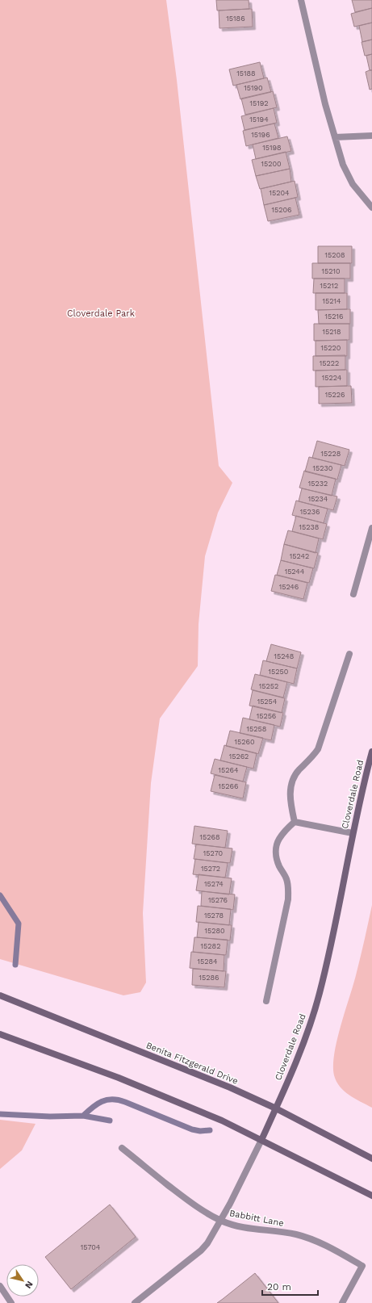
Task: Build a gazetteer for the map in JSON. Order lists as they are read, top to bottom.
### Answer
{
  "streets": {
    "main road": ["Cloverdale Road", "Benita Fitzgerald Drive"],
    "street": ["Babbitt Lane"]
  },
  "crossings": [
    ["Cloverdale Road", "Benita Fitzgerald Drive"],
    ["Cloverdale Road", "Babbitt Lane"]
  ],
  "parks": ["Cloverdale Park"],
  "house_numbers": [
    "15186",
    "15188",
    "15190",
    "15192",
    "15194",
    "15196",
    "15198",
    "15200",
    "15204",
    "15206",
    "15208",
    "15210",
    "15212",
    "15214",
    "15216",
    "15218",
    "15220",
    "15222",
    "15224",
    "15226",
    "15228",
    "15230",
    "15232",
    "15234",
    "15236",
    "15238",
    "15242",
    "15244",
    "15246",
    "15248",
    "15250",
    "15252",
    "15254",
    "15256",
    "15258",
    "15260",
    "15262",
    "15264",
    "15266",
    "15268",
    "15270",
    "15272",
    "15274",
    "15276",
    "15278",
    "15280",
    "15282",
    "15284",
    "15286",
    "15704"
  ],
  "scale_bar": "20 m",
  "north": "bottom right"
}
